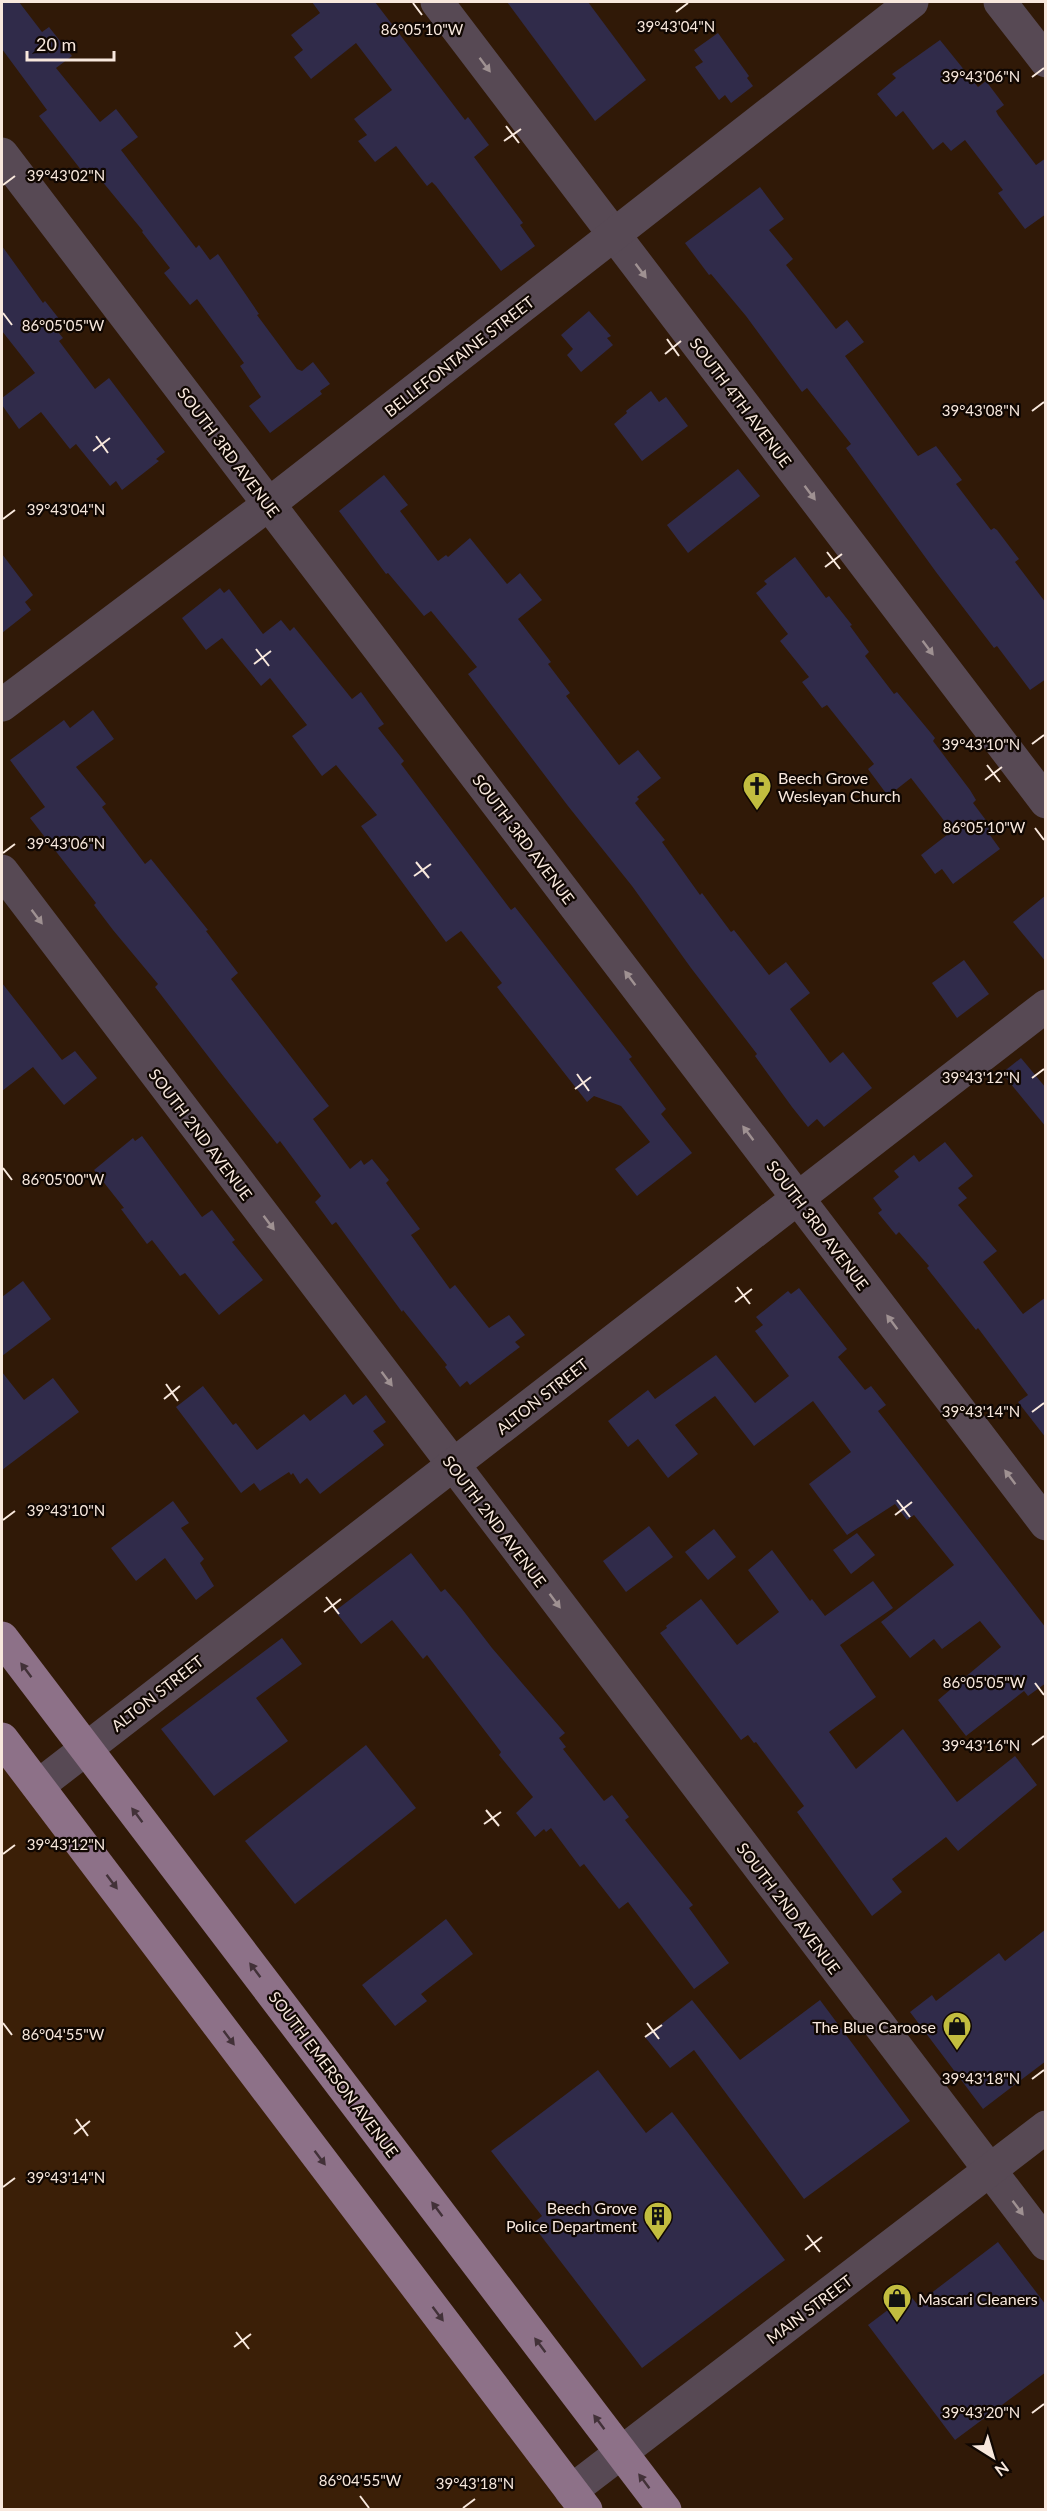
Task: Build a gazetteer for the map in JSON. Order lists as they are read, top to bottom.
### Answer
{
  "streets": {
    "main road": ["SOUTH EMERSON AVENUE"],
    "street": [
      "BELLEFONTAINE STREET",
      "SOUTH 4TH AVENUE",
      "SOUTH 3RD AVENUE",
      "SOUTH 2ND AVENUE",
      "ALTON STREET",
      "MAIN STREET"
    ]
  },
  "crossings": [
    ["BELLEFONTAINE STREET", "SOUTH 4TH AVENUE"],
    ["BELLEFONTAINE STREET", "SOUTH 3RD AVENUE"],
    ["SOUTH 3RD AVENUE", "ALTON STREET"],
    ["SOUTH 2ND AVENUE", "ALTON STREET"],
    ["SOUTH 2ND AVENUE", "MAIN STREET"],
    ["ALTON STREET", "SOUTH EMERSON AVENUE"],
    ["SOUTH EMERSON AVENUE", "MAIN STREET"]
  ],
  "one_way": ["SOUTH 4TH AVENUE", "SOUTH 3RD AVENUE", "SOUTH 2ND AVENUE"],
  "places": {
    "church": ["Beech Grove Wesleyan Church"],
    "shop": ["The Blue Caroose", "Mascari Cleaners"],
    "building": ["Beech Grove Police Department"]
  },
  "scale_bar": "20 m",
  "north": "bottom right",
  "coordinates": [
    "39°43'04\"N",
    "86°05'10\"W",
    "39°43'06\"N",
    "39°43'02\"N",
    "86°05'05\"W",
    "39°43'08\"N",
    "39°43'10\"N",
    "39°43'12\"N",
    "86°05'00\"W",
    "39°43'14\"N",
    "39°43'16\"N",
    "86°04'55\"W",
    "39°43'18\"N",
    "39°43'20\"N"
  ]
}
